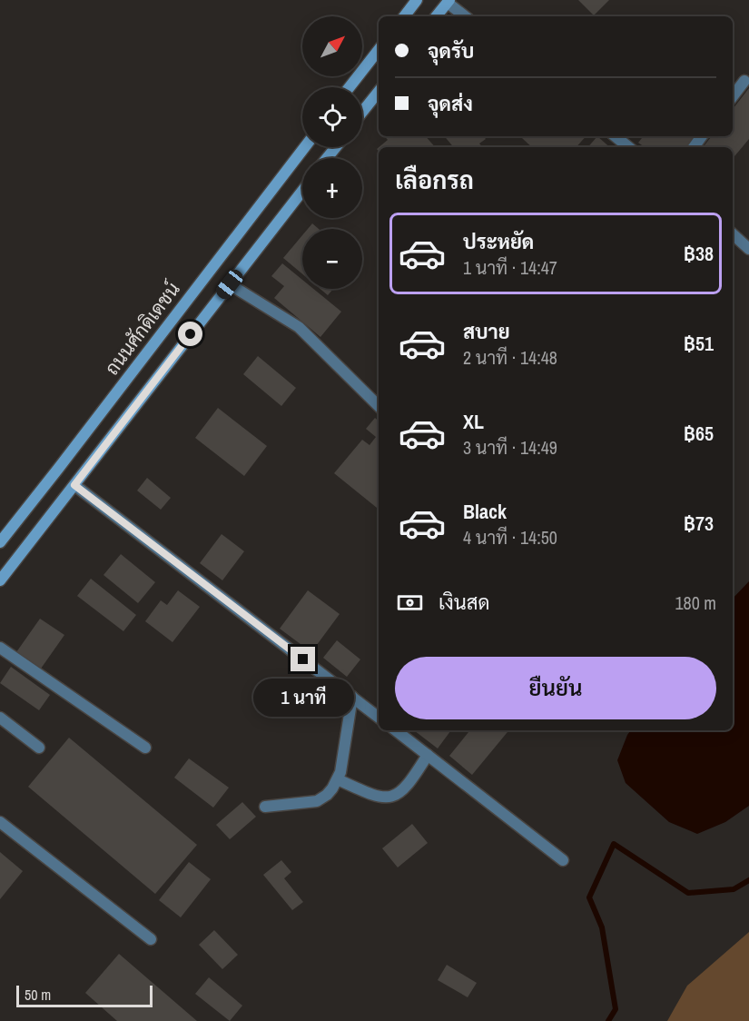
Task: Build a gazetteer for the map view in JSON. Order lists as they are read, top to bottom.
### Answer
{
  "streets": {
    "main road": ["ถนนศักดิเดชน์"]
  },
  "scale_bar": "50 m",
  "north": "top right",
  "page": {
    "map_buttons": ["+", "−"],
    "banner": ["จุดรับ", "จุดส่ง"],
    "heading": "เลือกรถ",
    "list": [
      {
        "name": "ประหยัด",
        "note": "1 นาที · 14:47",
        "value": "฿38"
      },
      {
        "name": "สบาย",
        "note": "2 นาที · 14:48",
        "value": "฿51"
      },
      {
        "name": "XL",
        "note": "3 นาที · 14:49",
        "value": "฿65"
      },
      {
        "name": "Black",
        "note": "4 นาที · 14:50",
        "value": "฿73"
      }
    ],
    "pay": ["เงินสด", "180 m"],
    "buttons": "ยืนยัน",
    "bubble": "1 นาที",
    "scale": "50 m"
  }
}
